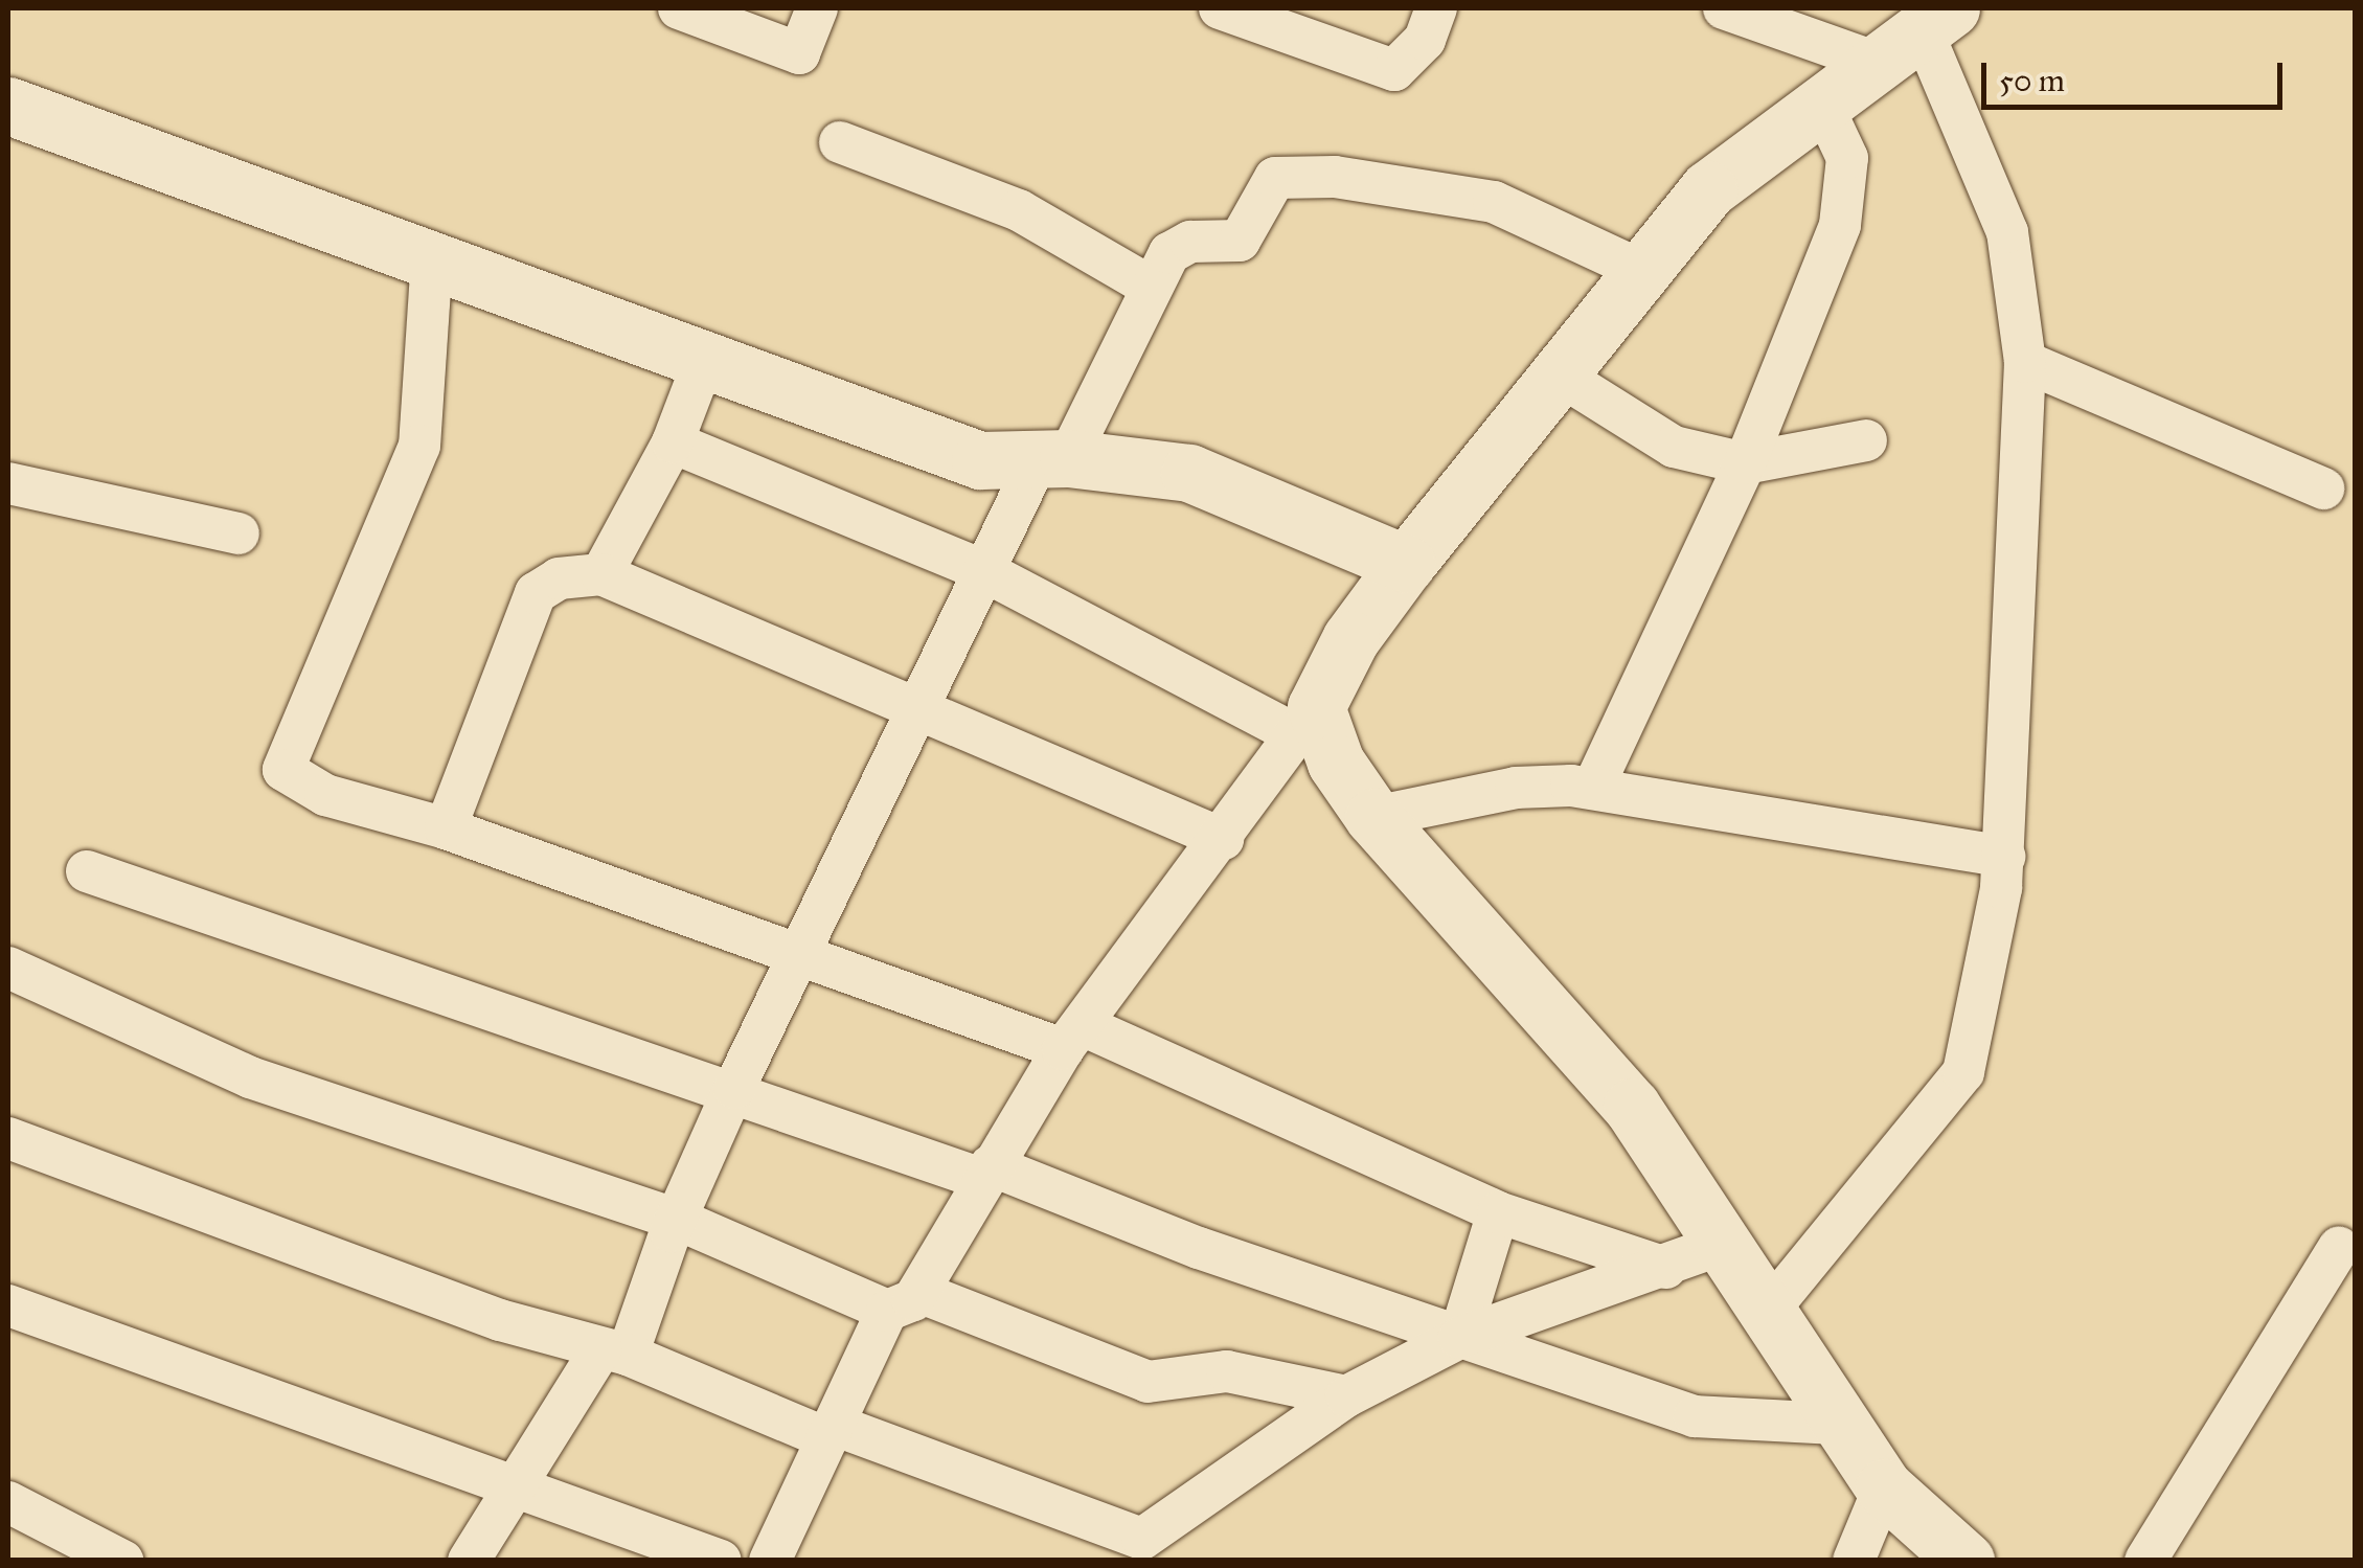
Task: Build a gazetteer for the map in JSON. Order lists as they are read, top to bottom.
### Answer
{
  "scale_bar": "50 m"
}
